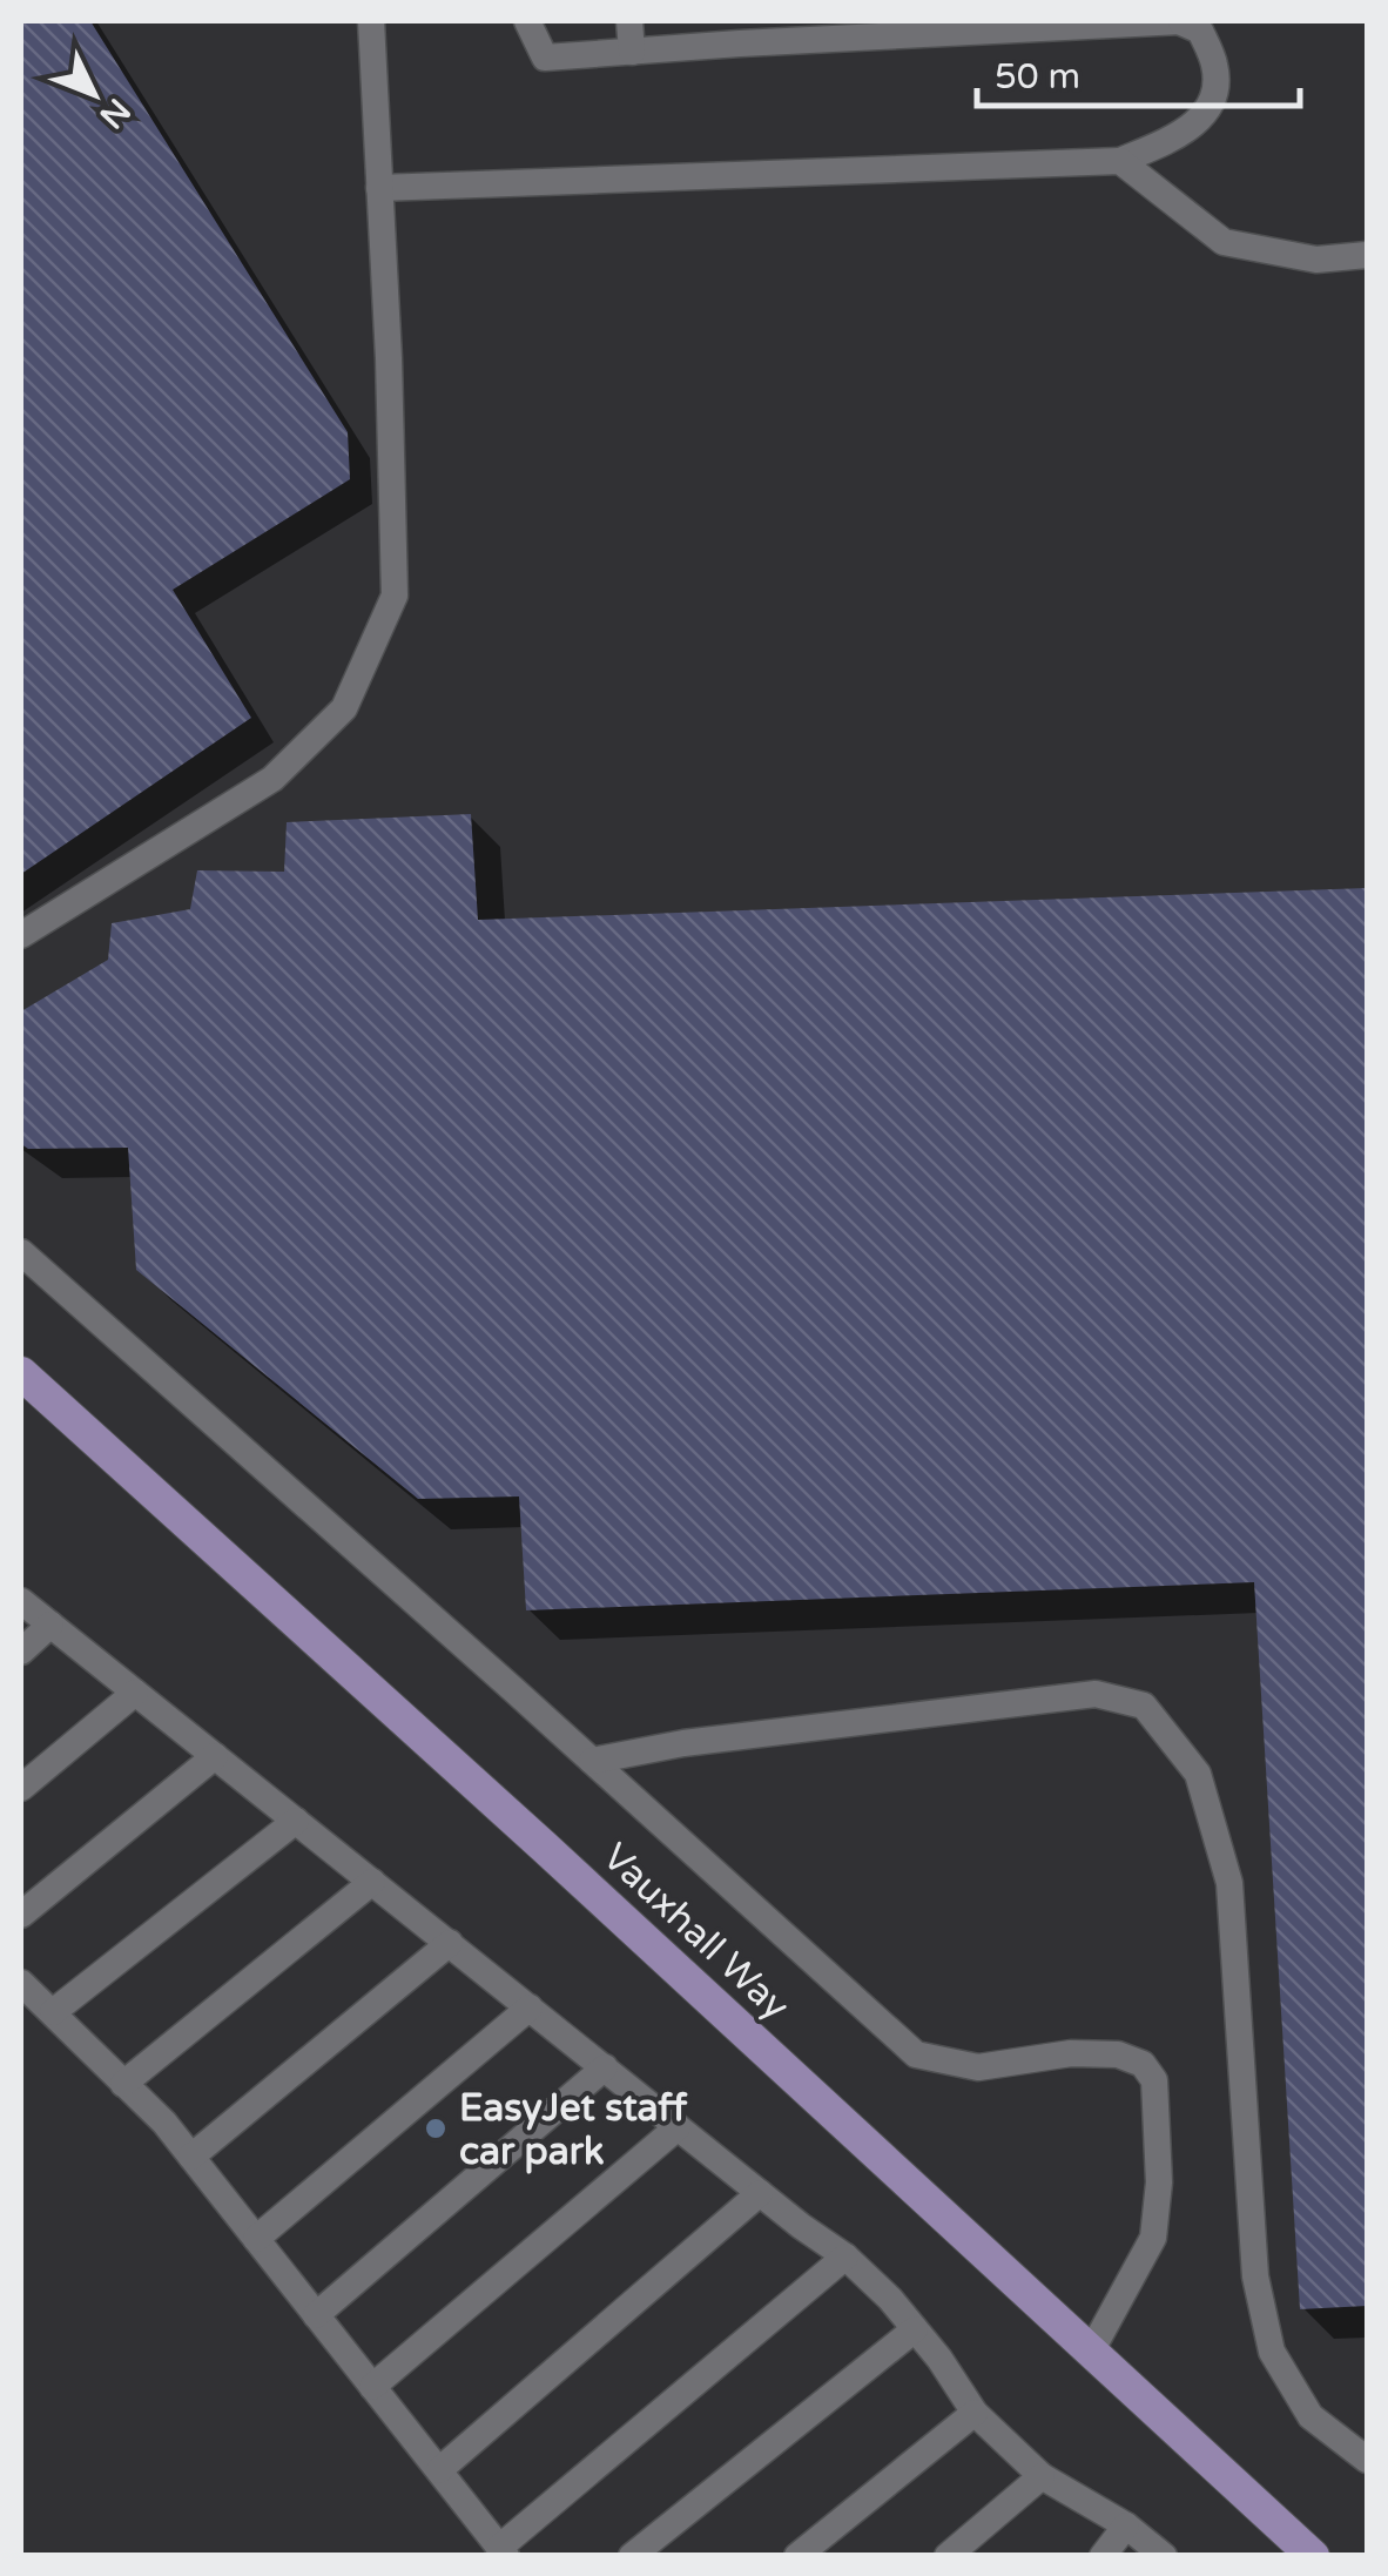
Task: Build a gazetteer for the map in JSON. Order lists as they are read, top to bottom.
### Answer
{
  "streets": {
    "main road": ["Vauxhall Way"]
  },
  "places": ["EasyJet staff car park"],
  "scale_bar": "50 m",
  "north": "bottom right"
}
